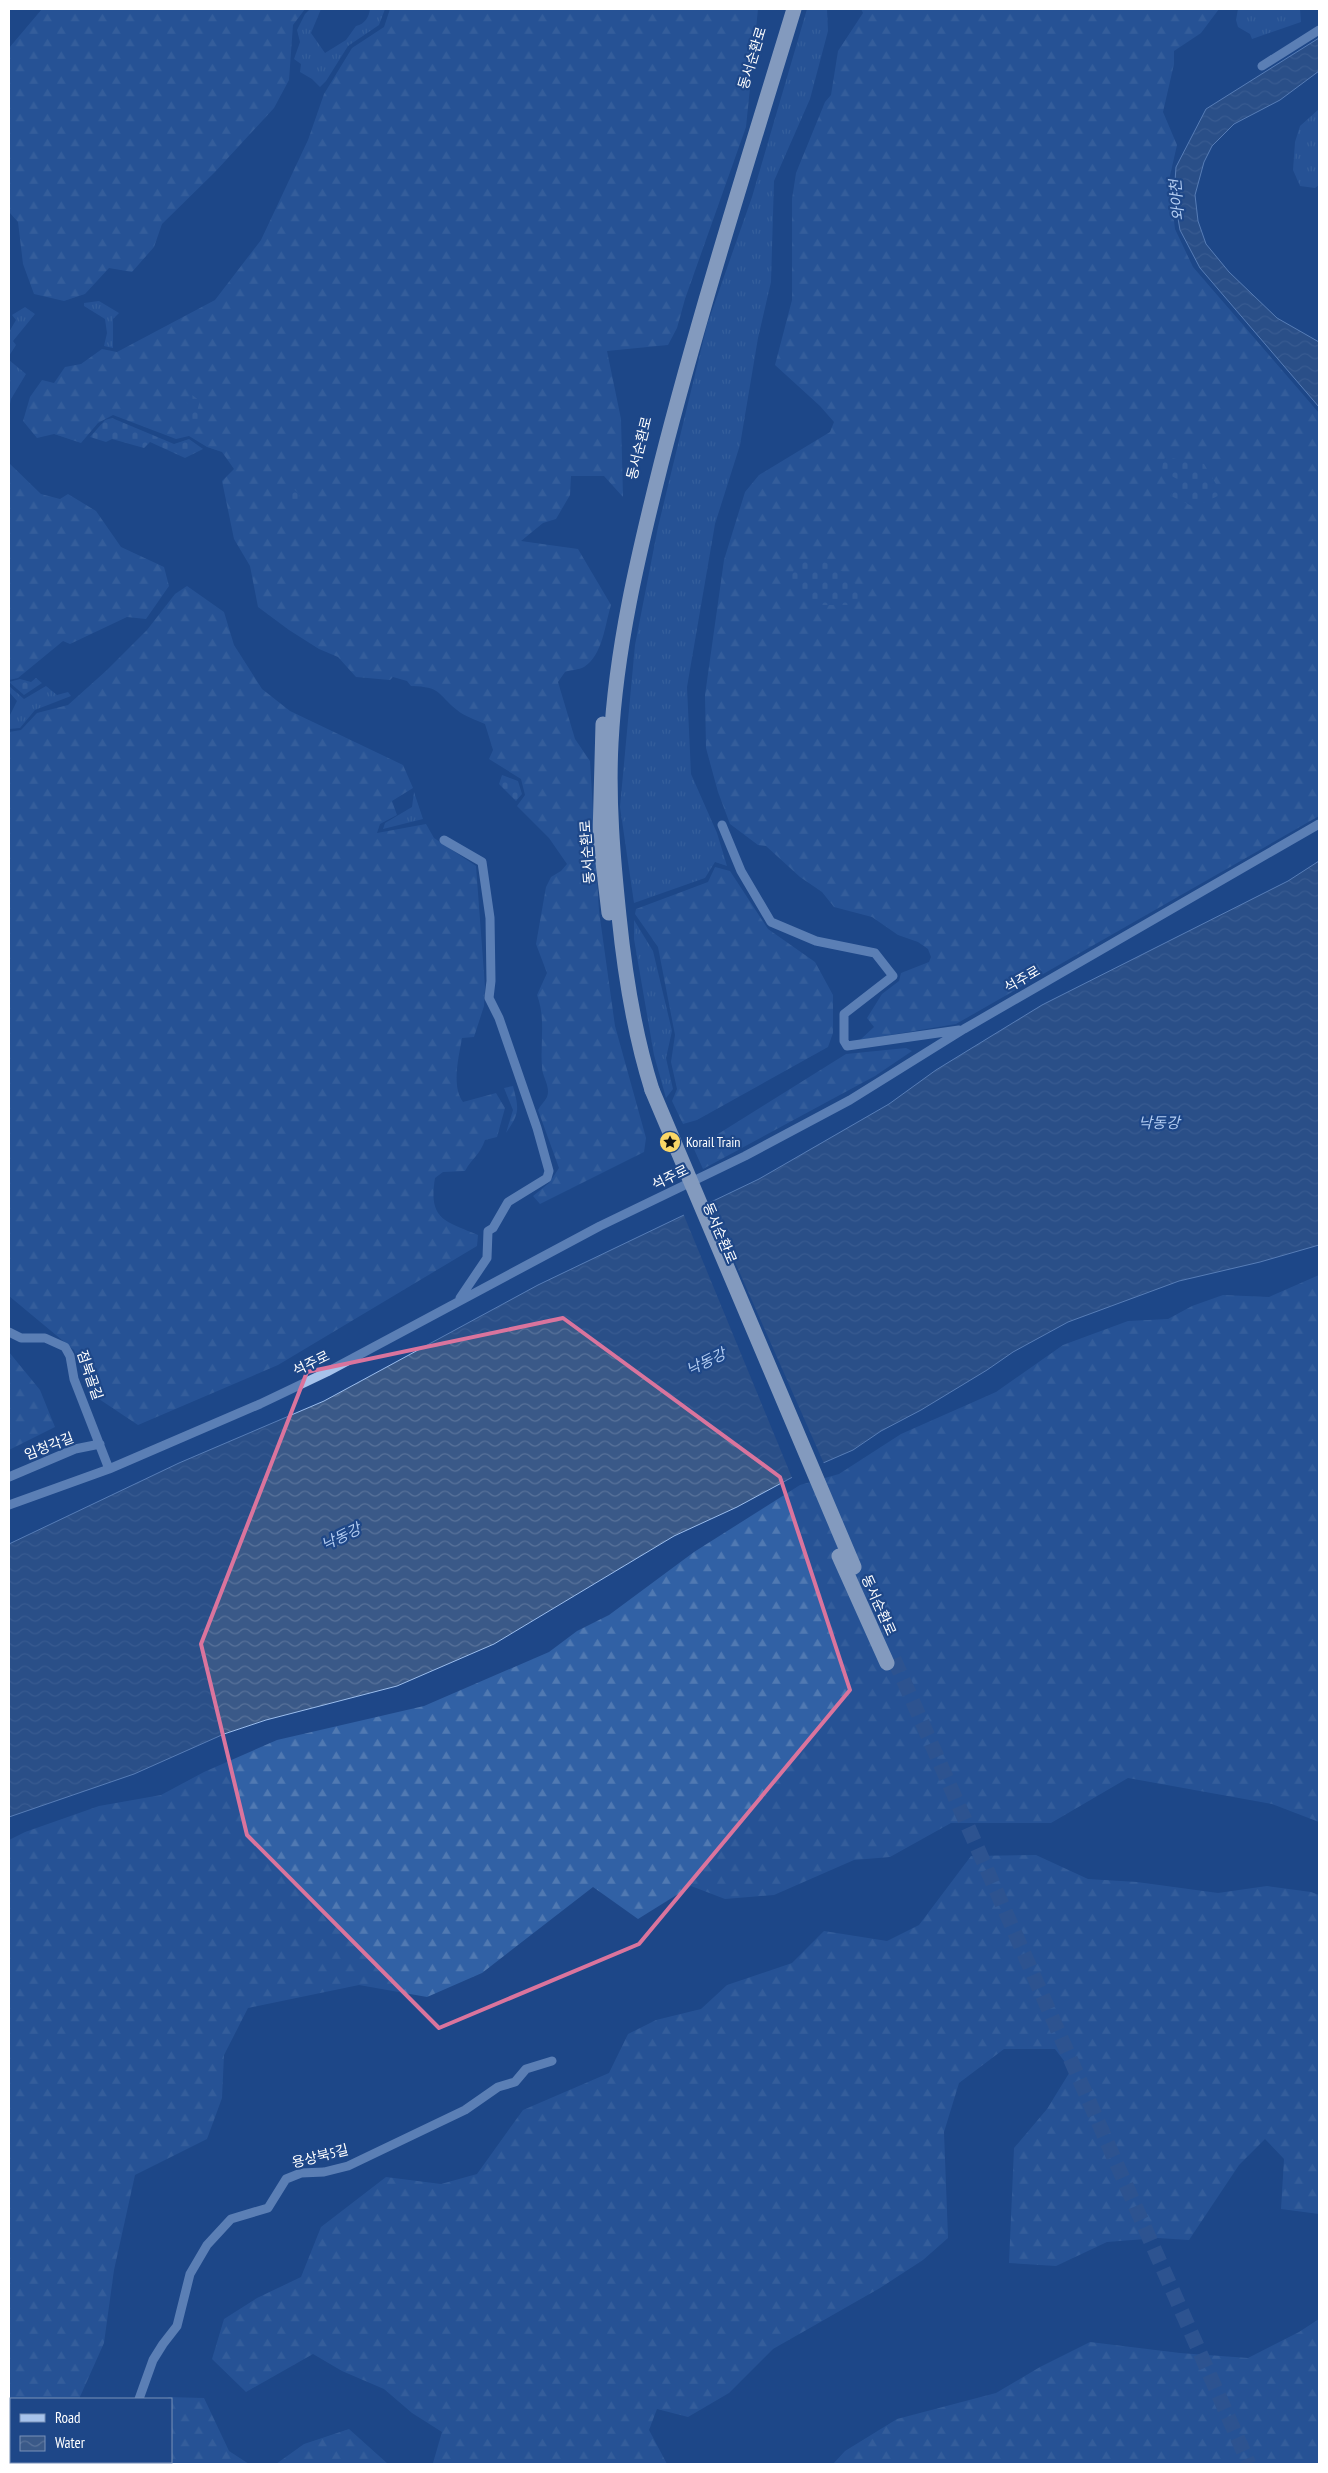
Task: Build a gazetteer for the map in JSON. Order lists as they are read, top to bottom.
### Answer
{
  "streets": {
    "highway": ["동서순환로"],
    "street": [
      "석주로",
      "점북골길",
      "임청각길",
      "용상북5길"
    ]
  },
  "crossings": [
    ["석주로", "점북골길"],
    ["점북골길", "임청각길"]
  ],
  "water": ["와야천", "낙동강"],
  "places": {
    "place": ["Korail Train"]
  },
  "legend": ["Road", "Water"]
}
